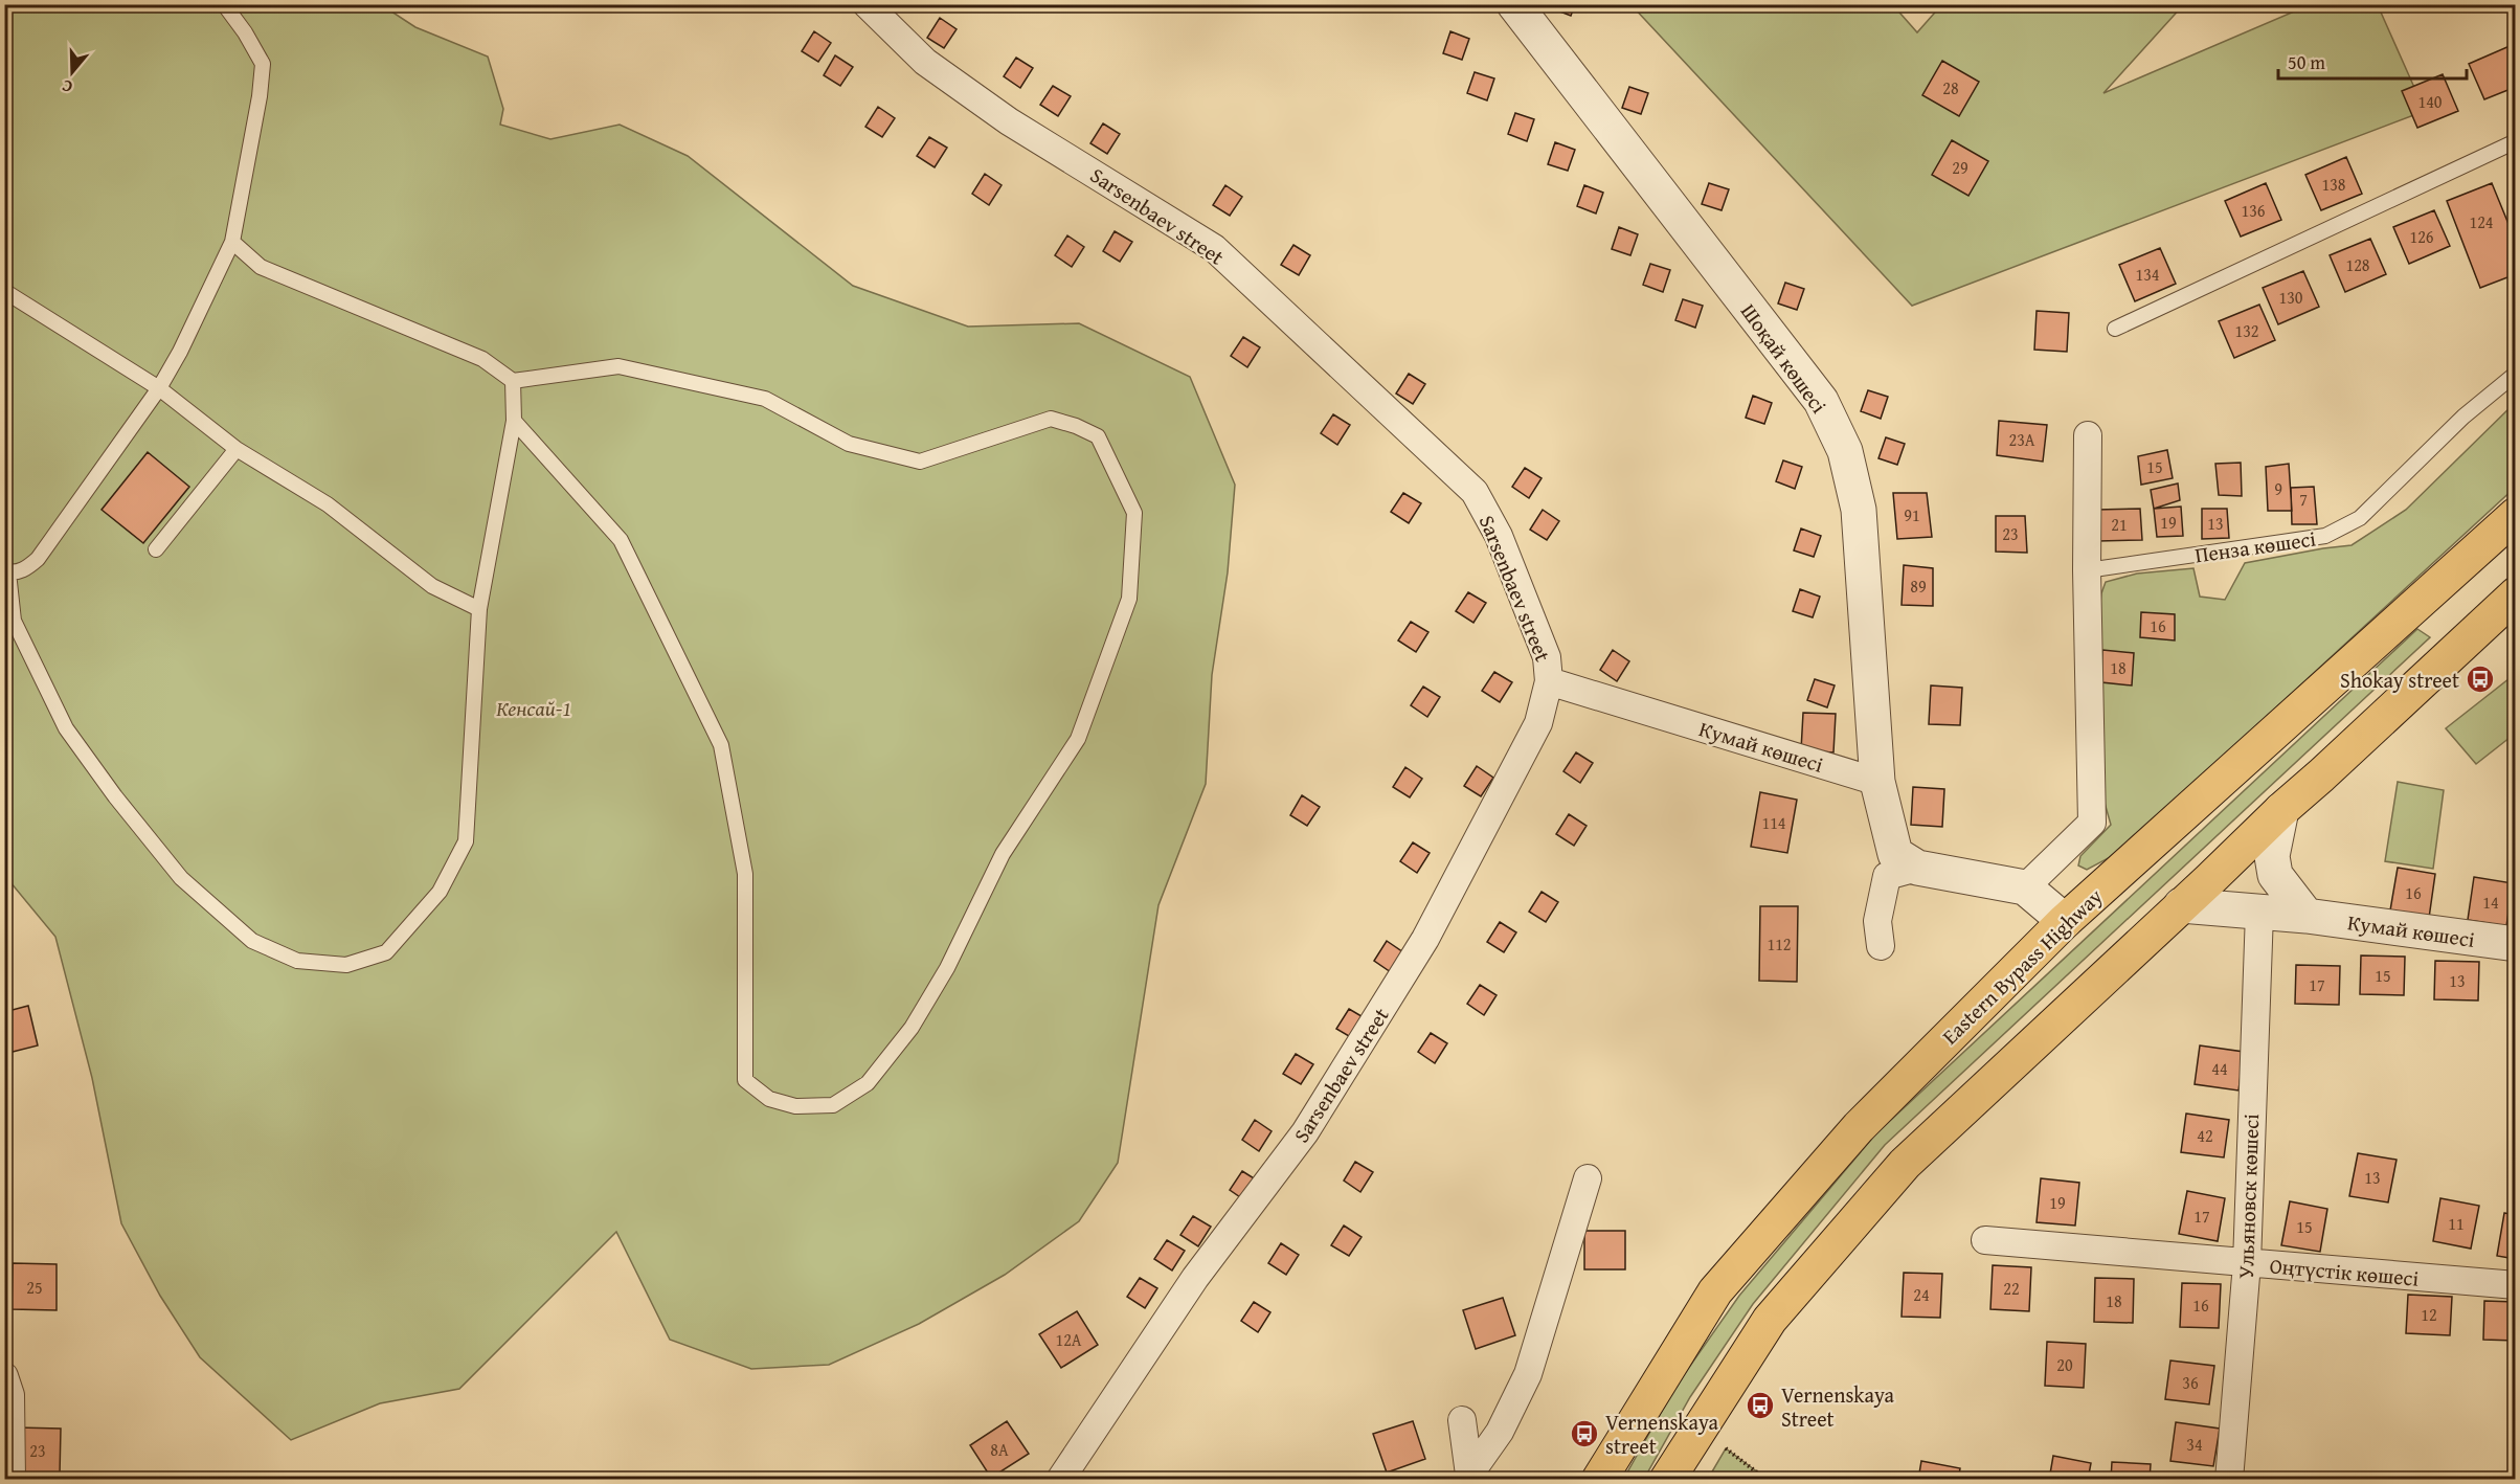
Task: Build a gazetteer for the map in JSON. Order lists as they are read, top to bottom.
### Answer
{
  "streets": {
    "main road": ["Eastern Bypass Highway"],
    "street": [
      "Sarsenbaev street",
      "Шоқай көшесі",
      "Кумай көшесі",
      "Ульяновск көшесі",
      "Оңтүстік көшесі"
    ],
    "lane": ["Пенза көшесі"]
  },
  "crossings": [
    ["Sarsenbaev street", "Кумай көшесі"],
    ["Шоқай көшесі", "Кумай көшесі"],
    ["Кумай көшесі", "Ульяновск көшесі"],
    ["Ульяновск көшесі", "Оңтүстік көшесі"]
  ],
  "parks": ["Кенсай-1"],
  "places": {
    "bus stop": ["Shokay street", "Vernenskaya Street", "Vernenskaya street"]
  },
  "house_numbers": [
    "28",
    "140",
    "29",
    "138",
    "136",
    "124",
    "126",
    "128",
    "134",
    "130",
    "132",
    "23А",
    "15",
    "9",
    "7",
    "91",
    "19",
    "13",
    "21",
    "23",
    "89",
    "16",
    "18",
    "114",
    "16",
    "14",
    "112",
    "15",
    "13",
    "17",
    "44",
    "42",
    "13",
    "19",
    "17",
    "11",
    "15",
    "25",
    "22",
    "24",
    "18",
    "16",
    "12",
    "12А",
    "20",
    "36",
    "34",
    "8А",
    "23"
  ],
  "scale_bar": "50 m",
  "north": "bottom"
}
